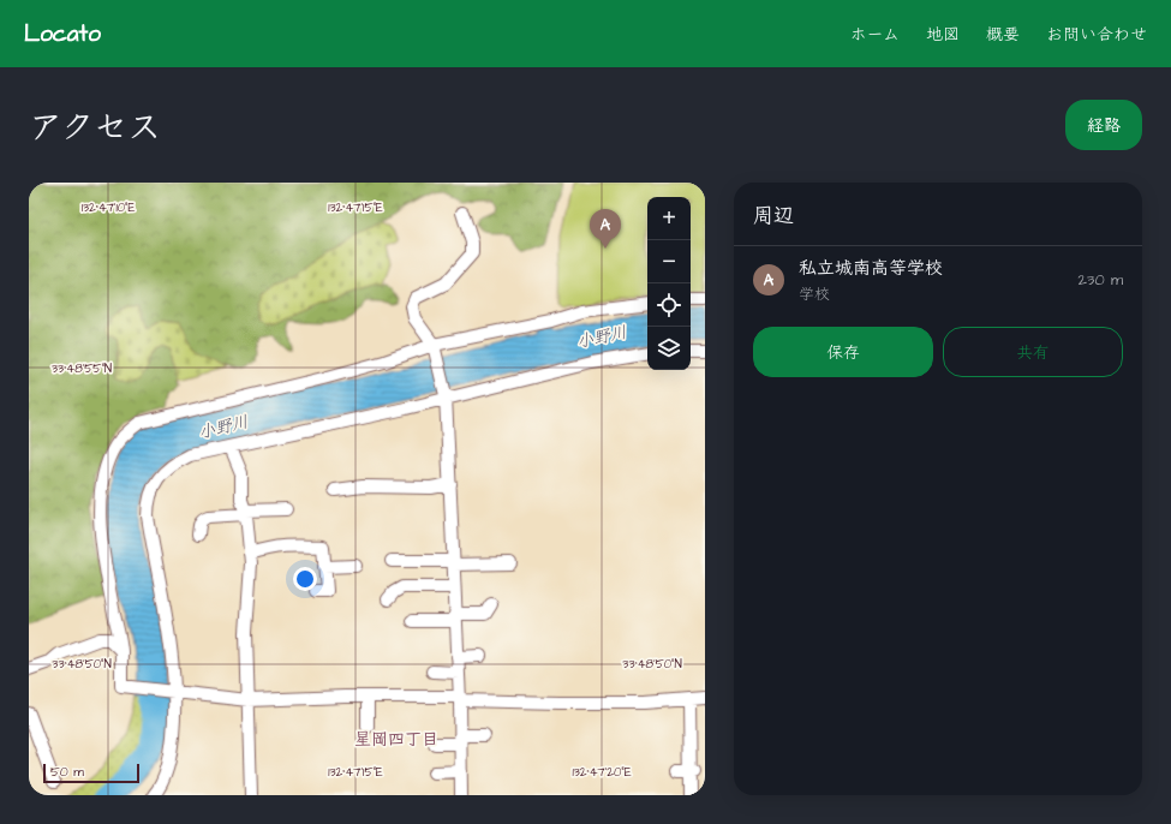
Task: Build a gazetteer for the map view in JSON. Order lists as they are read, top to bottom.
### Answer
{
  "districts": ["星岡四丁目"],
  "water": ["小野川"],
  "scale_bar": "50 m",
  "page": {
    "header": "Locato",
    "nav": [
      "ホーム",
      "地図",
      "概要",
      "お問い合わせ"
    ],
    "title": "アクセス",
    "buttons": [
      "経路",
      ["保存", "共有"]
    ],
    "heading": "周辺",
    "map_buttons": ["+", "−"],
    "pins": "A",
    "list": [
      {
        "mark": "A",
        "name": "私立城南高等学校",
        "note": "学校",
        "value": "230 m"
      }
    ],
    "scale": "50 m"
  },
  "coordinates": [
    "132°47'10\"E",
    "132°47'15\"E",
    "33°48'55\"N",
    "33°48'50\"N",
    "132°47'20\"E"
  ]
}
